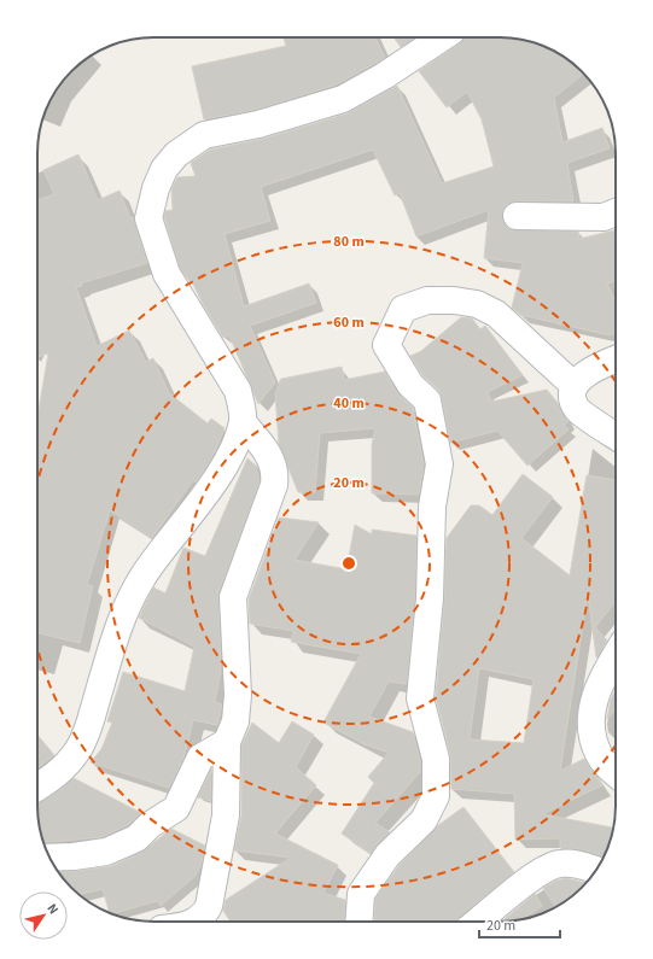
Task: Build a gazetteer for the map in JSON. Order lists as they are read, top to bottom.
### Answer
{
  "scale_bar": "20 m",
  "north": "top right",
  "rings": [
    "80 m",
    "60 m",
    "40 m",
    "20 m"
  ]
}
